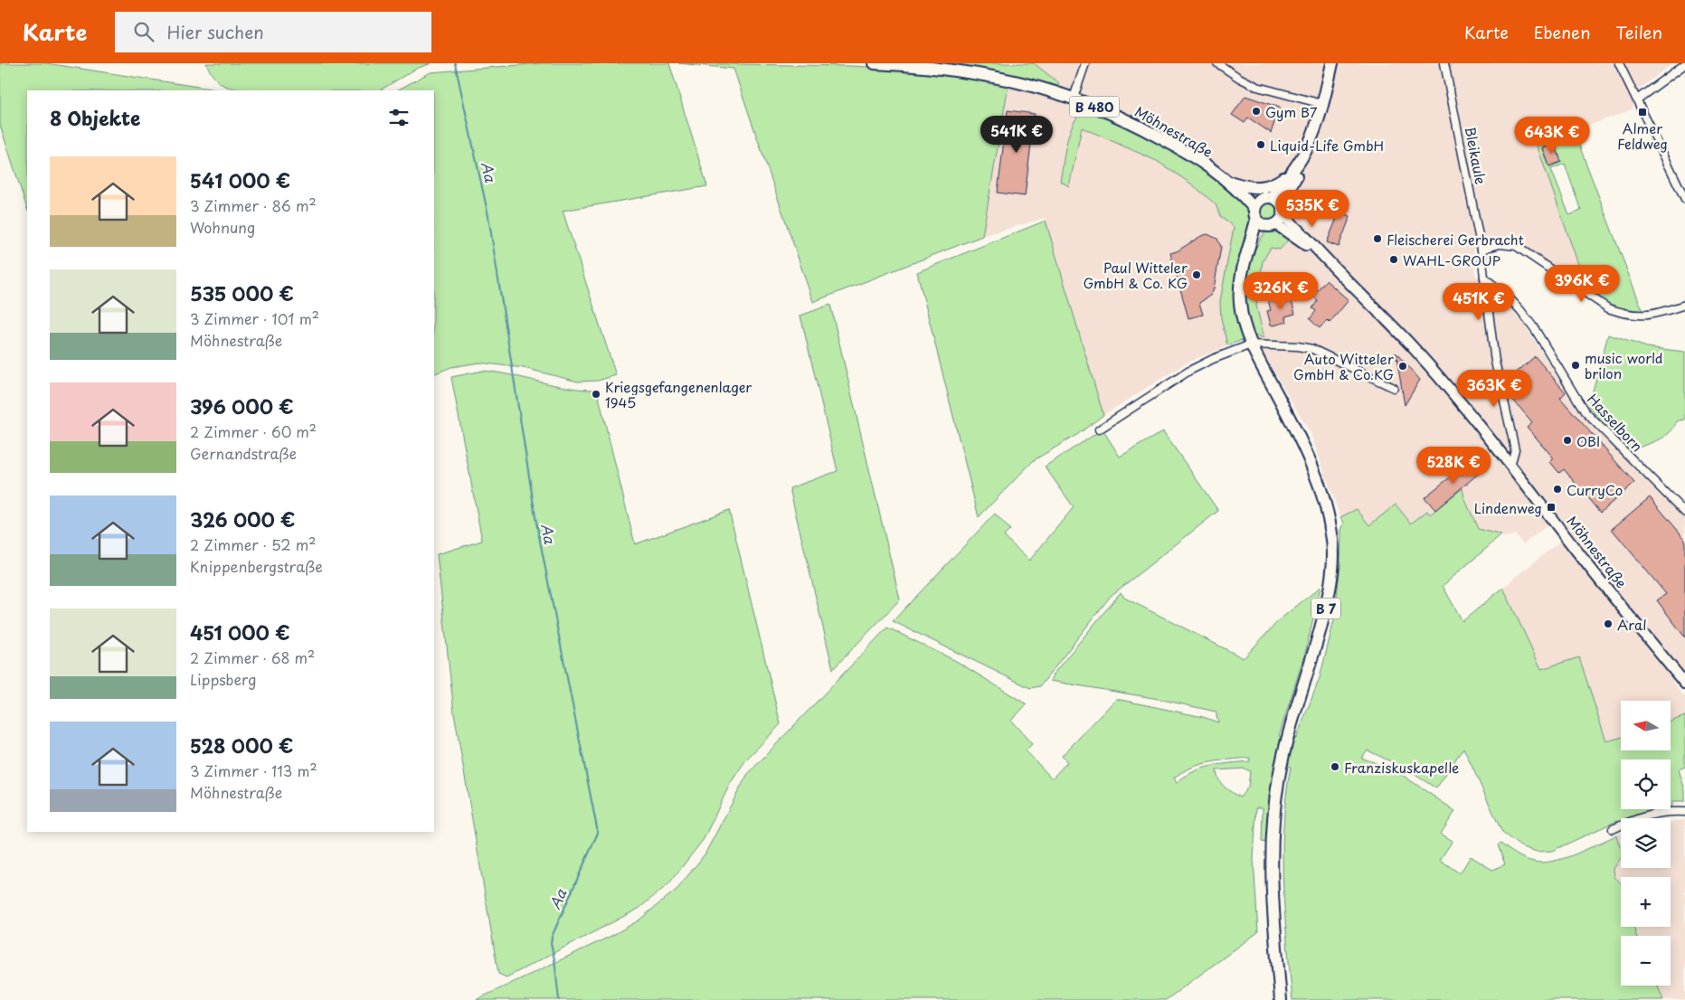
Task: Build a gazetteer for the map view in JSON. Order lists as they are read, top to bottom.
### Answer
{
  "streets": {
    "main road": ["B 480", "Möhnestraße", "B 7"],
    "street": ["Bleikaule", "Hasselborn"]
  },
  "crossings": [
    ["B 480", "Möhnestraße"],
    ["B 480", "B 7"],
    ["Möhnestraße", "B 7"]
  ],
  "water": ["Aa"],
  "places": {
    "other": [
      "Gym B7",
      "Liquid-Life GmbH",
      "Fleischerei Gerbracht",
      "WAHL-GROUP",
      "Paul Witteler GmbH & Co. KG",
      "music world brilon",
      "Auto Witteler GmbH & Co.KG",
      "Kriegsgefangenenlager 1945",
      "OBI",
      "CurryCo",
      "Aral",
      "Franziskuskapelle"
    ],
    "transit": ["Almer Feldweg", "Lindenweg"]
  },
  "north": "left",
  "page": {
    "header": "Karte",
    "search": "Hier suchen",
    "nav": ["Karte", "Ebenen", "Teilen"],
    "heading": "8 Objekte",
    "price": [
      "541K €",
      "643K €",
      "535K €",
      "396K €",
      "326K €",
      "451K €",
      "363K €",
      "528K €"
    ],
    "list": [
      {
        "name": "541 000 €",
        "note": "3 Zimmer · 86 m² · Wohnung"
      },
      {
        "name": "535 000 €",
        "note": "3 Zimmer · 101 m² · Möhnestraße"
      },
      {
        "name": "396 000 €",
        "note": "2 Zimmer · 60 m² · Gernandstraße"
      },
      {
        "name": "326 000 €",
        "note": "2 Zimmer · 52 m² · Knippenbergstraße"
      },
      {
        "name": "451 000 €",
        "note": "2 Zimmer · 68 m² · Lippsberg"
      },
      {
        "name": "528 000 €",
        "note": "3 Zimmer · 113 m² · Möhnestraße"
      }
    ],
    "map_buttons": ["+", "−"]
  }
}
